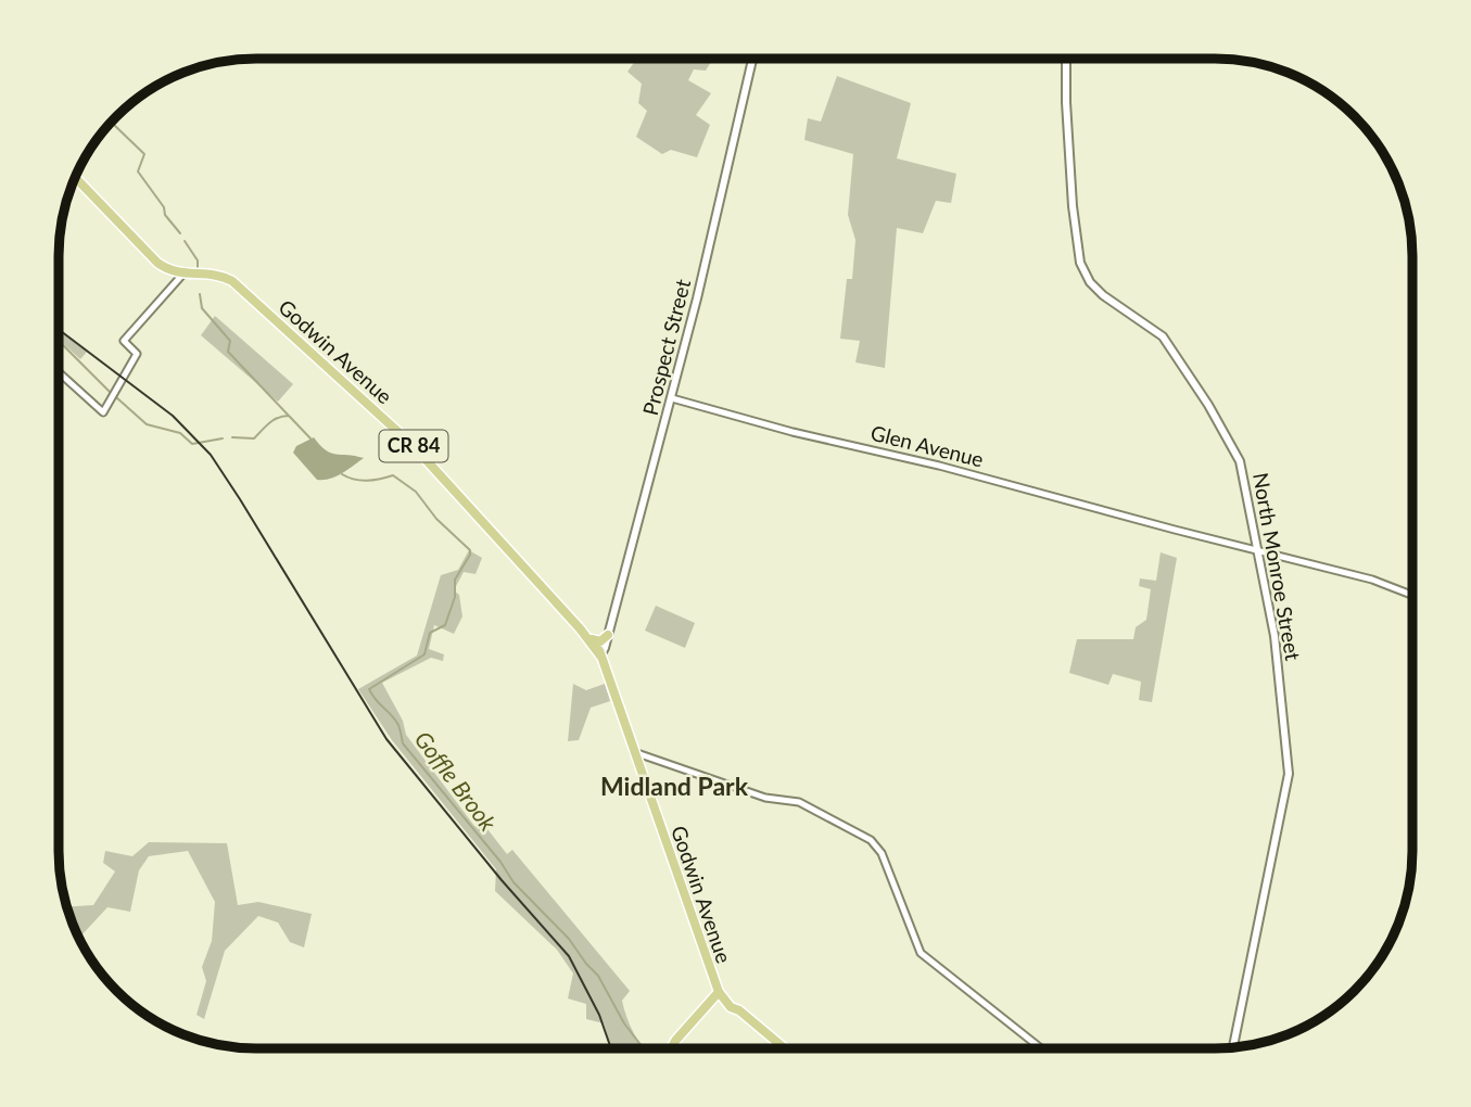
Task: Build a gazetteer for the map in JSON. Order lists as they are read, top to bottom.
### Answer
{
  "streets": {
    "main road": [
      "Prospect Street",
      "Godwin Avenue",
      "CR 84",
      "North Monroe Street"
    ],
    "street": ["Glen Avenue"]
  },
  "crossings": [
    ["Prospect Street", "Godwin Avenue"],
    ["Prospect Street", "Glen Avenue"],
    ["Glen Avenue", "North Monroe Street"]
  ],
  "districts": ["Midland Park"],
  "water": ["Goffle Brook"]
}
